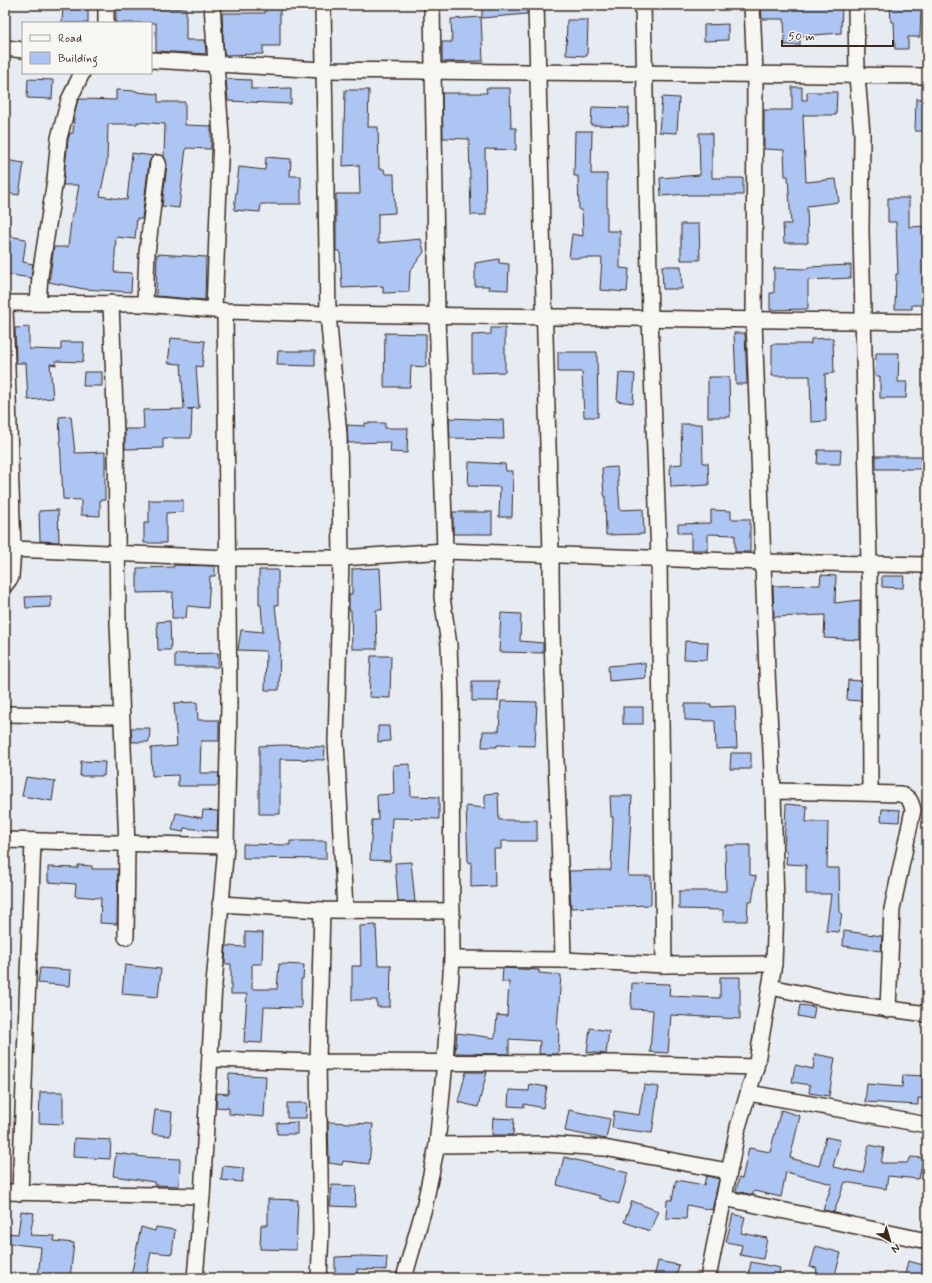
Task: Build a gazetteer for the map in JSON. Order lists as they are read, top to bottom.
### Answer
{
  "legend": ["Road", "Building"],
  "scale_bar": "50 m",
  "north": "bottom right"
}
